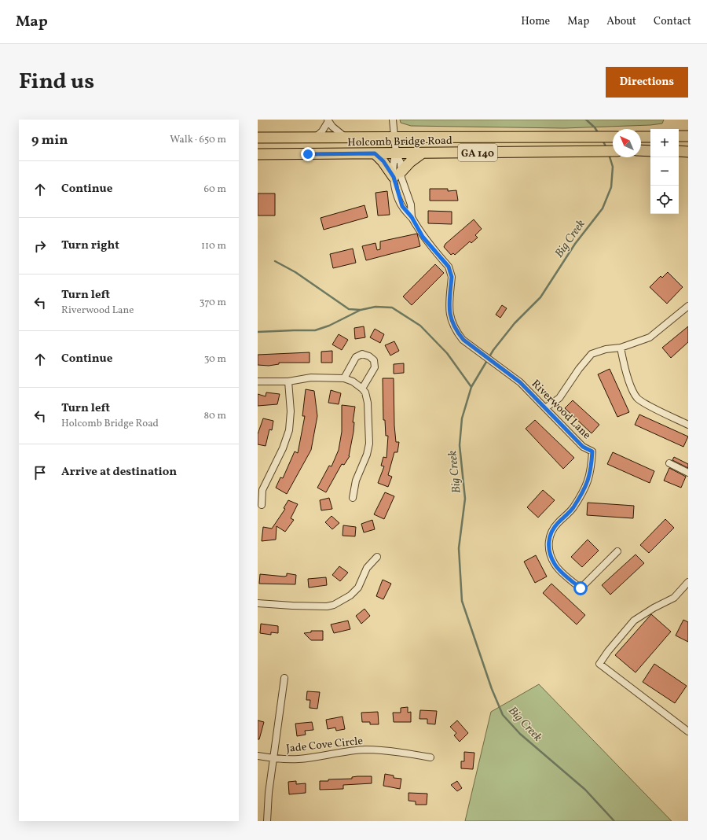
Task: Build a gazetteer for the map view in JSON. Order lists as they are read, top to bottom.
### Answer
{
  "streets": {
    "main road": ["Holcomb Bridge Road", "GA 140"],
    "street": ["Riverwood Lane", "Jade Cove Circle"]
  },
  "crossings": [
    ["Holcomb Bridge Road", "Riverwood Lane"]
  ],
  "water": ["Big Creek"],
  "north": "top left",
  "page": {
    "header": "Map",
    "nav": [
      "Home",
      "Map",
      "About",
      "Contact"
    ],
    "title": "Find us",
    "buttons": "Directions",
    "heading": ["9 min", "Walk · 650 m"],
    "map_buttons": ["+", "−"],
    "list": [
      ["Continue", "60 m"],
      ["Turn right", "110 m"],
      ["Turn left", "Riverwood Lane", "370 m"],
      ["Continue", "30 m"],
      ["Turn left", "Holcomb Bridge Road", "80 m"],
      "Arrive at destination"
    ]
  }
}
